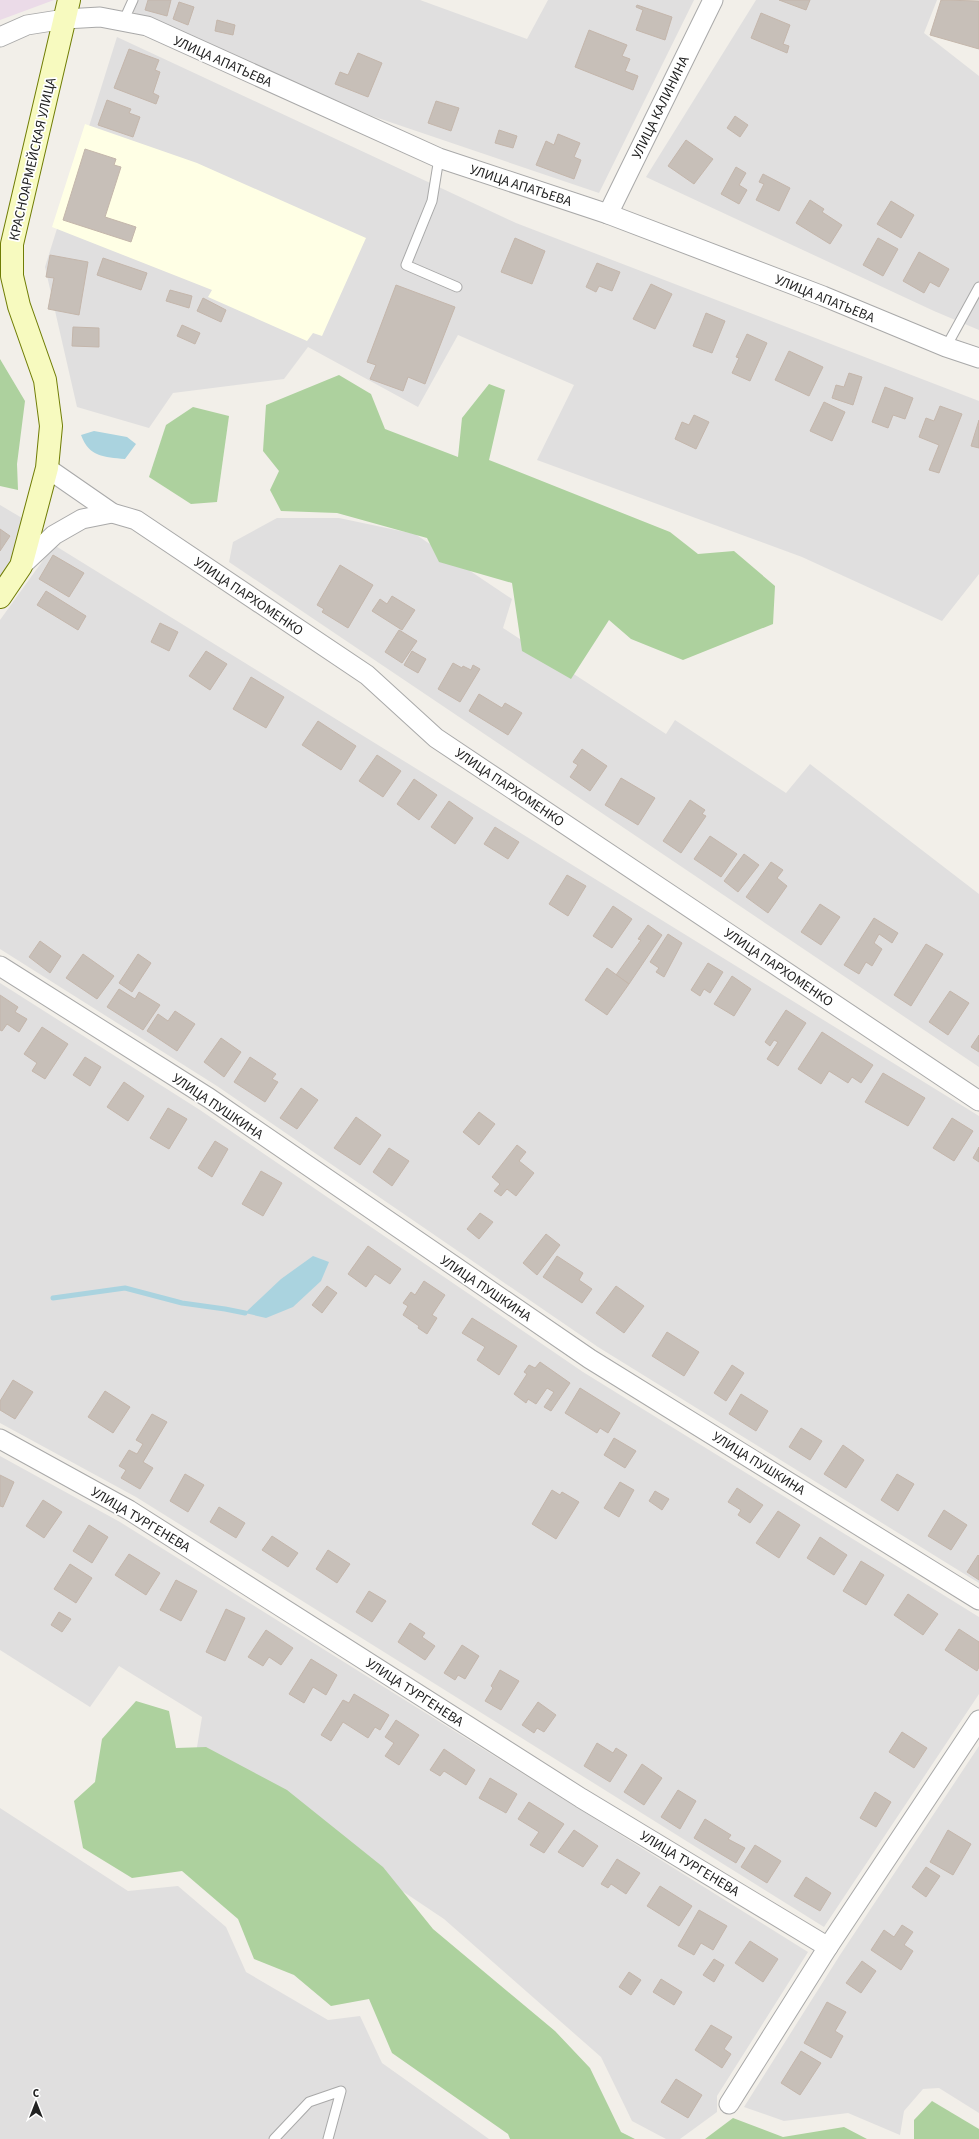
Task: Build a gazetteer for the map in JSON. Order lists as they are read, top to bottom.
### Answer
{
  "streets": {
    "street": [
      "УЛИЦА АПАТЬЕВА",
      "УЛИЦА КАЛИНИНА",
      "КРАСНОАРМЕЙСКАЯ УЛИЦА",
      "УЛИЦА ПАРХОМЕНКО",
      "УЛИЦА ПУШКИНА",
      "УЛИЦА ТУРГЕНЕВА"
    ]
  },
  "crossings": [
    ["УЛИЦА АПАТЬЕВА", "УЛИЦА КАЛИНИНА"],
    ["УЛИЦА АПАТЬЕВА", "КРАСНОАРМЕЙСКАЯ УЛИЦА"],
    ["КРАСНОАРМЕЙСКАЯ УЛИЦА", "УЛИЦА ПАРХОМЕНКО"]
  ],
  "north": "top"
}
